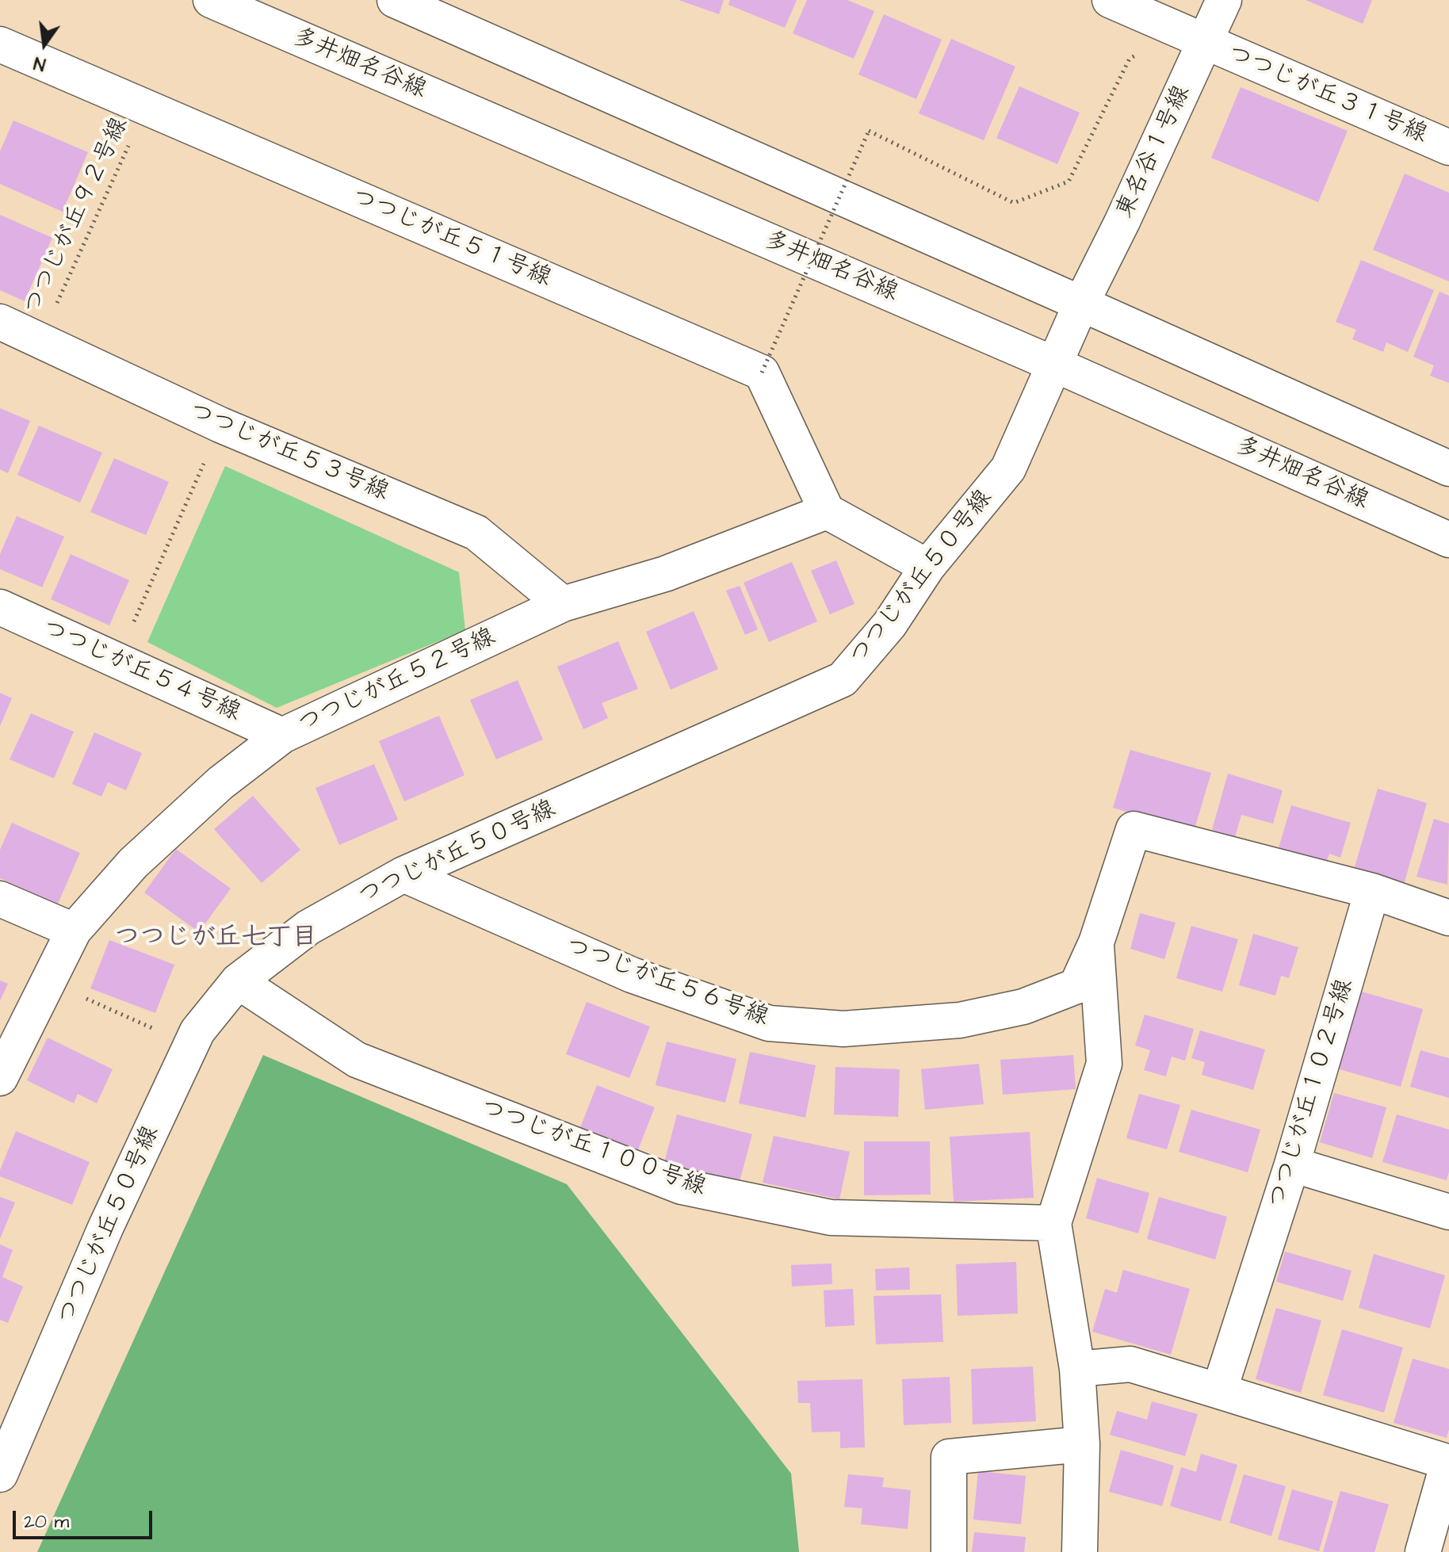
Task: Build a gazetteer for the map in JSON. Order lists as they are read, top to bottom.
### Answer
{
  "streets": {
    "street": [
      "多井畑名谷線",
      "つつじが丘３１号線",
      "東名谷１号線",
      "つつじが丘５１号線",
      "つつじが丘５３号線",
      "つつじが丘５０号線",
      "つつじが丘５４号線",
      "つつじが丘５２号線",
      "つつじが丘５６号線",
      "つつじが丘１０２号線",
      "つつじが丘１００号線"
    ],
    "path": ["つつじが丘９２号線"]
  },
  "crossings": [
    ["多井畑名谷線", "東名谷１号線"],
    ["多井畑名谷線", "つつじが丘５０号線"],
    ["つつじが丘３１号線", "東名谷１号線"],
    ["東名谷１号線", "つつじが丘５０号線"],
    ["つつじが丘９２号線", "つつじが丘５１号線"],
    ["つつじが丘９２号線", "つつじが丘５３号線"],
    ["つつじが丘５３号線", "つつじが丘５２号線"],
    ["つつじが丘５０号線", "つつじが丘５６号線"],
    ["つつじが丘５０号線", "つつじが丘１００号線"],
    ["つつじが丘５４号線", "つつじが丘５２号線"],
    ["つつじが丘５６号線", "つつじが丘１０２号線"]
  ],
  "districts": ["つつじが丘七丁目"],
  "scale_bar": "20 m",
  "north": "bottom"
}
